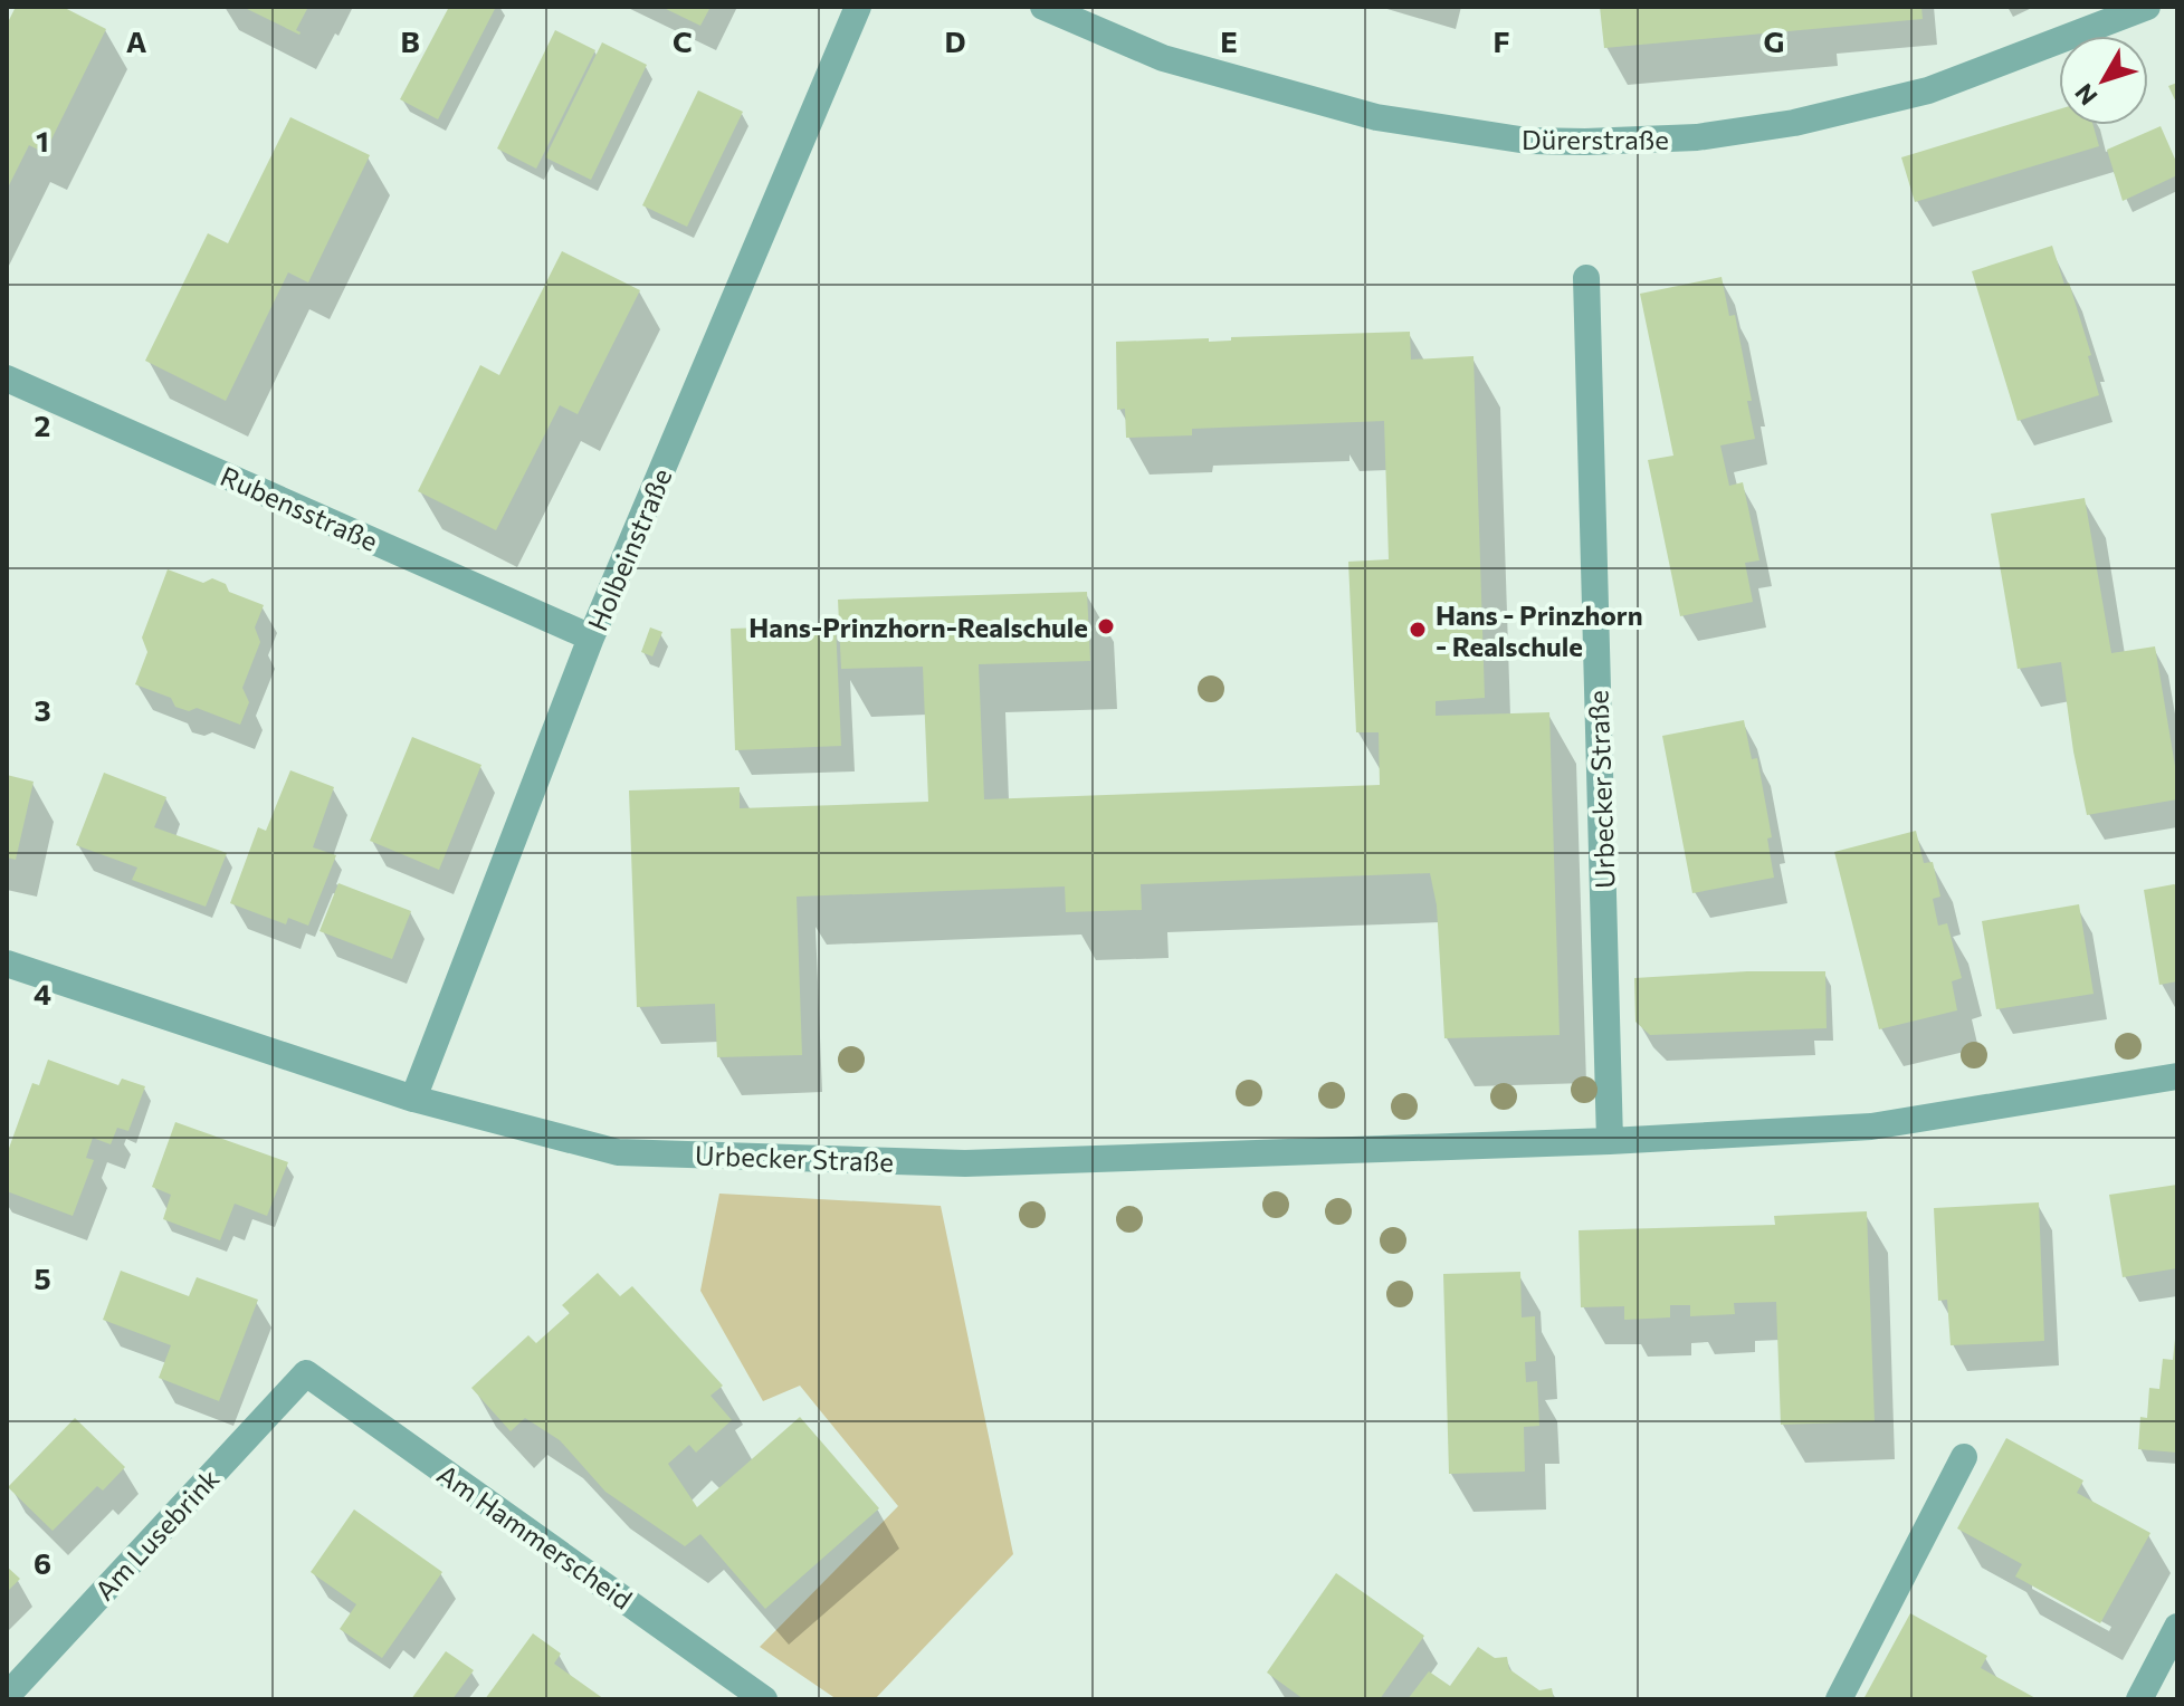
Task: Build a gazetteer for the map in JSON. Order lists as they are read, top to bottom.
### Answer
{
  "streets": {
    "street": [
      "Dürerstraße",
      "Rubensstraße",
      "Holbeinstraße",
      "Urbecker Straße",
      "Am Lusebrink",
      "Am Hammerscheid"
    ]
  },
  "crossings": [
    ["Rubensstraße", "Holbeinstraße"],
    ["Holbeinstraße", "Urbecker Straße"],
    ["Am Lusebrink", "Am Hammerscheid"]
  ],
  "places": ["Hans-Prinzhorn-Realschule", "Hans - Prinzhorn - Realschule"],
  "north": "bottom left",
  "grid": {
    "columns": [
      "A",
      "B",
      "C",
      "D",
      "E",
      "F",
      "G"
    ],
    "rows": [
      "1",
      "2",
      "3",
      "4",
      "5",
      "6"
    ]
  }
}
